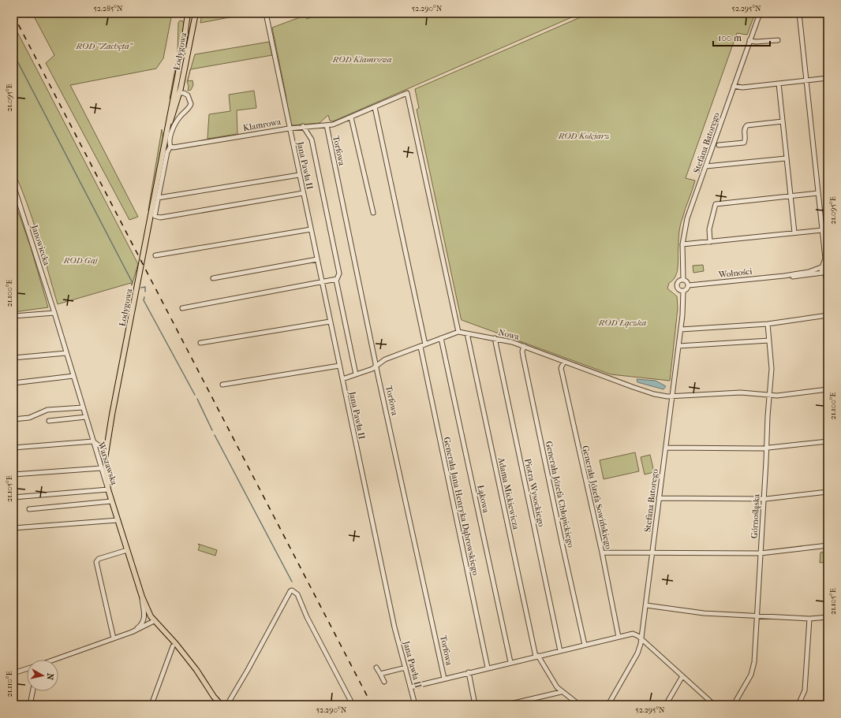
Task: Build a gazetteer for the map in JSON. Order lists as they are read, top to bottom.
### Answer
{
  "streets": {
    "main road": ["Łodygowa", "Warszawska"],
    "street": [
      "Klamrowa",
      "Stefana Batorego",
      "Torfowa",
      "Jana Pawła II",
      "Janowiecka",
      "Wolności",
      "Nowa",
      "Piotra Wysockiego",
      "Adama Mickiewicza",
      "Generała Józefa Chłopickiego",
      "Generała Józefa Sowińskiego",
      "Łąkowa",
      "Generała Jana Henryka Dąbrowskiego",
      "Górnośląska"
    ]
  },
  "crossings": [
    ["Łodygowa", "Warszawska"],
    ["Klamrowa", "Torfowa"],
    ["Klamrowa", "Jana Pawła II"],
    ["Klamrowa", "Nowa"],
    ["Stefana Batorego", "Wolności"],
    ["Stefana Batorego", "Nowa"],
    ["Janowiecka", "Warszawska"],
    ["Nowa", "Piotra Wysockiego"],
    ["Nowa", "Adama Mickiewicza"],
    ["Nowa", "Generała Józefa Chłopickiego"],
    ["Nowa", "Generała Józefa Sowińskiego"],
    ["Nowa", "Górnośląska"]
  ],
  "parks": [
    "ROD \"Zachęta\"",
    "ROD Klamrowa",
    "ROD Kolejarz",
    "ROD Gaj",
    "ROD Łączka"
  ],
  "scale_bar": "100 m",
  "north": "right",
  "coordinates": [
    "52.285°N",
    "52.290°N",
    "52.295°N",
    "21.095°E",
    "21.100°E",
    "21.105°E",
    "21.110°E"
  ]
}
